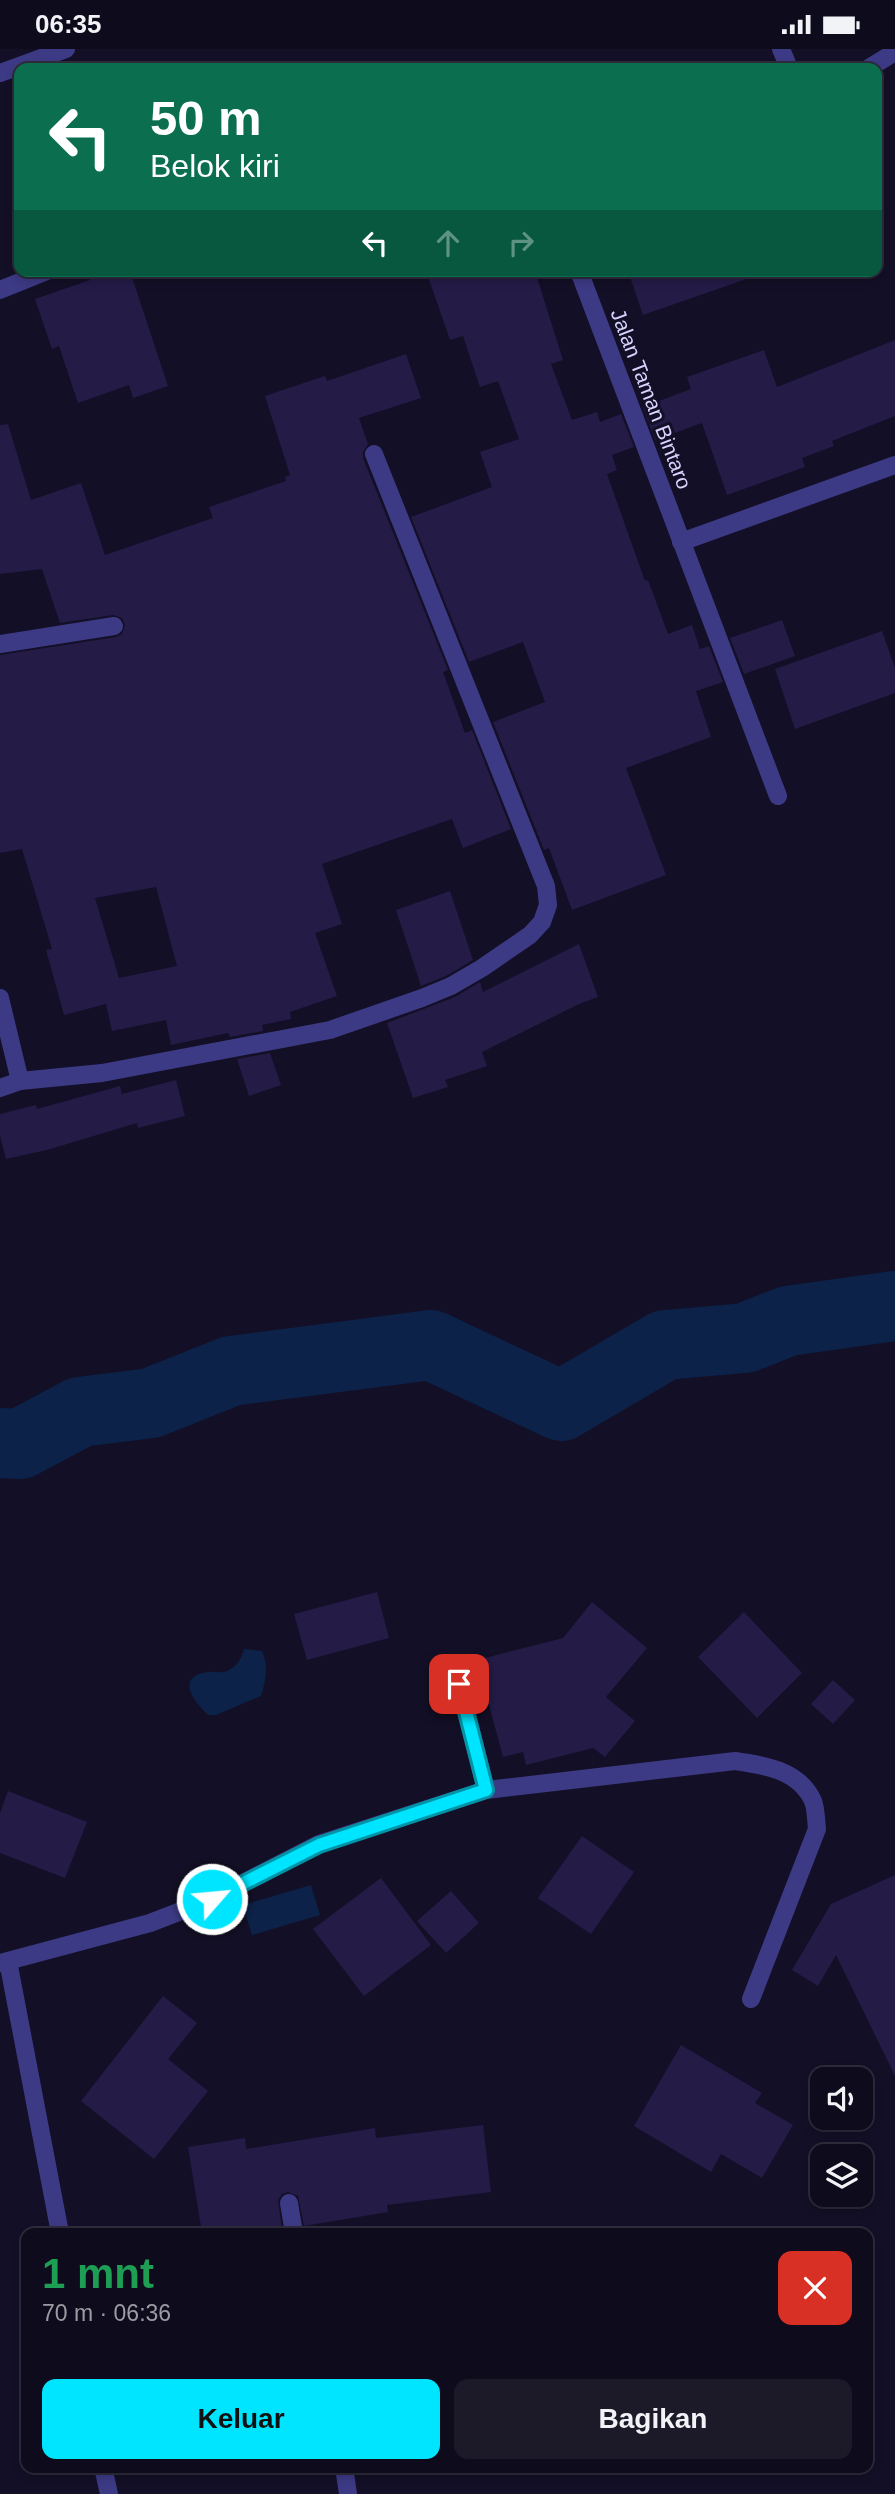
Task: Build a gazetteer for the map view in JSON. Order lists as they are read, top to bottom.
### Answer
{
  "streets": {
    "street": ["Jalan Taman Bintaro"]
  },
  "page": {
    "status": "06:35",
    "turn": ["50 m", "Belok kiri"],
    "heading": ["1 mnt", "70 m · 06:36"],
    "buttons": ["Keluar", "Bagikan"]
  }
}
